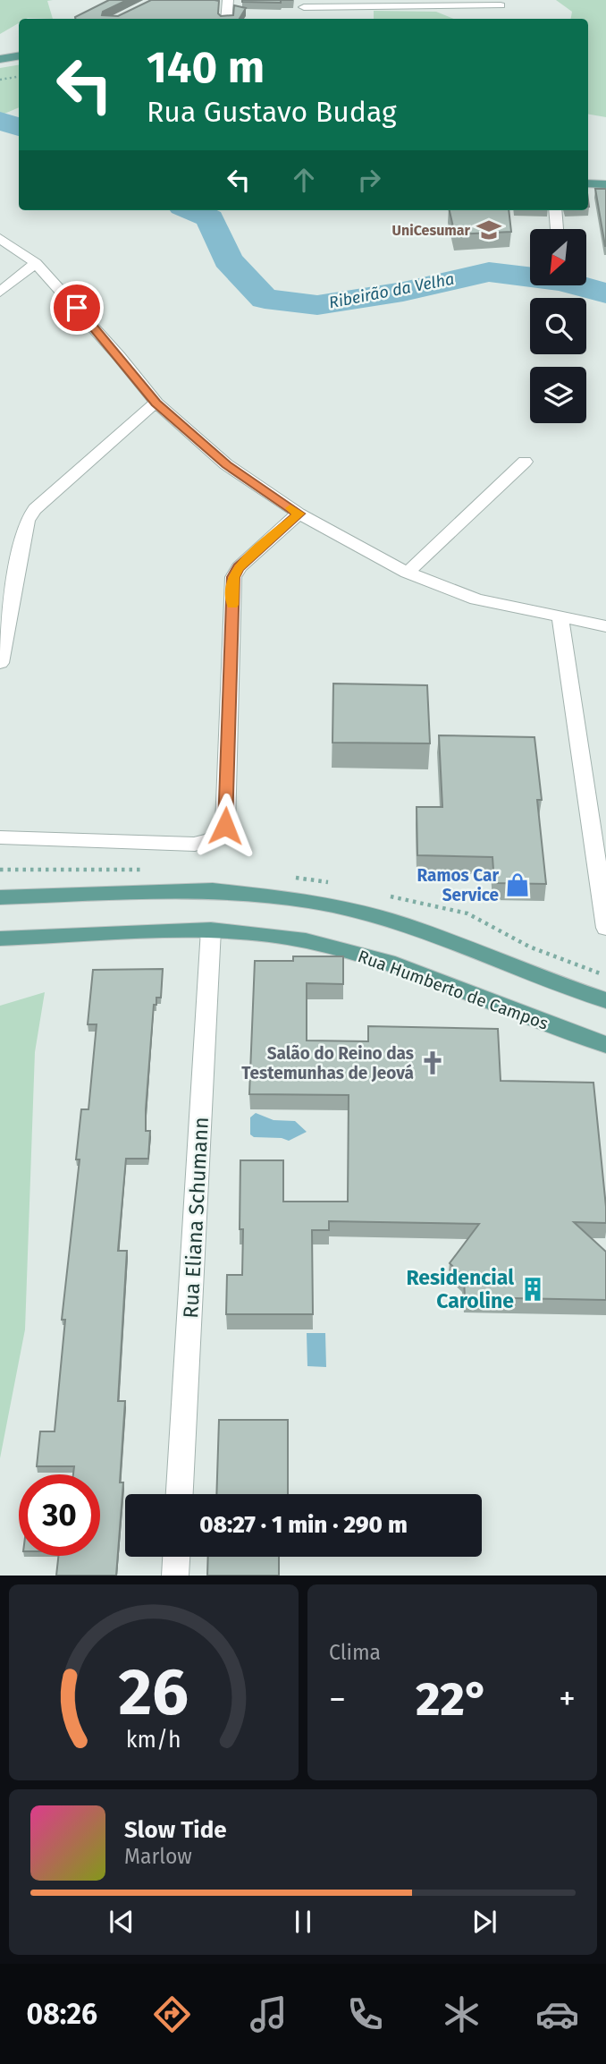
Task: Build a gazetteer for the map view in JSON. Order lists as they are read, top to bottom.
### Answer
{
  "streets": {
    "main road": ["Rua Humberto de Campos"],
    "street": ["Rua Eliana Schumann"]
  },
  "crossings": [
    ["Rua Humberto de Campos", "Rua Eliana Schumann"]
  ],
  "water": ["Ribeirão da Velha"],
  "places": {
    "school or university": ["UniCesumar"],
    "shop": ["Ramos Car Service"],
    "church": ["Salão do Reino das Testemunhas de Jeová"],
    "building": ["Residencial Caroline"]
  },
  "north": "bottom left",
  "page": {
    "turn": ["140 m", "Rua Gustavo Budag"],
    "limit": "30",
    "trip": "08:27 · 1 min · 290 m",
    "tile": "Clima",
    "heat": ["−", "22°", "+"],
    "song": ["Slow Tide", "Marlow"],
    "tabs": "08:26",
    "gauge": ["26", "km/h"]
  }
}
